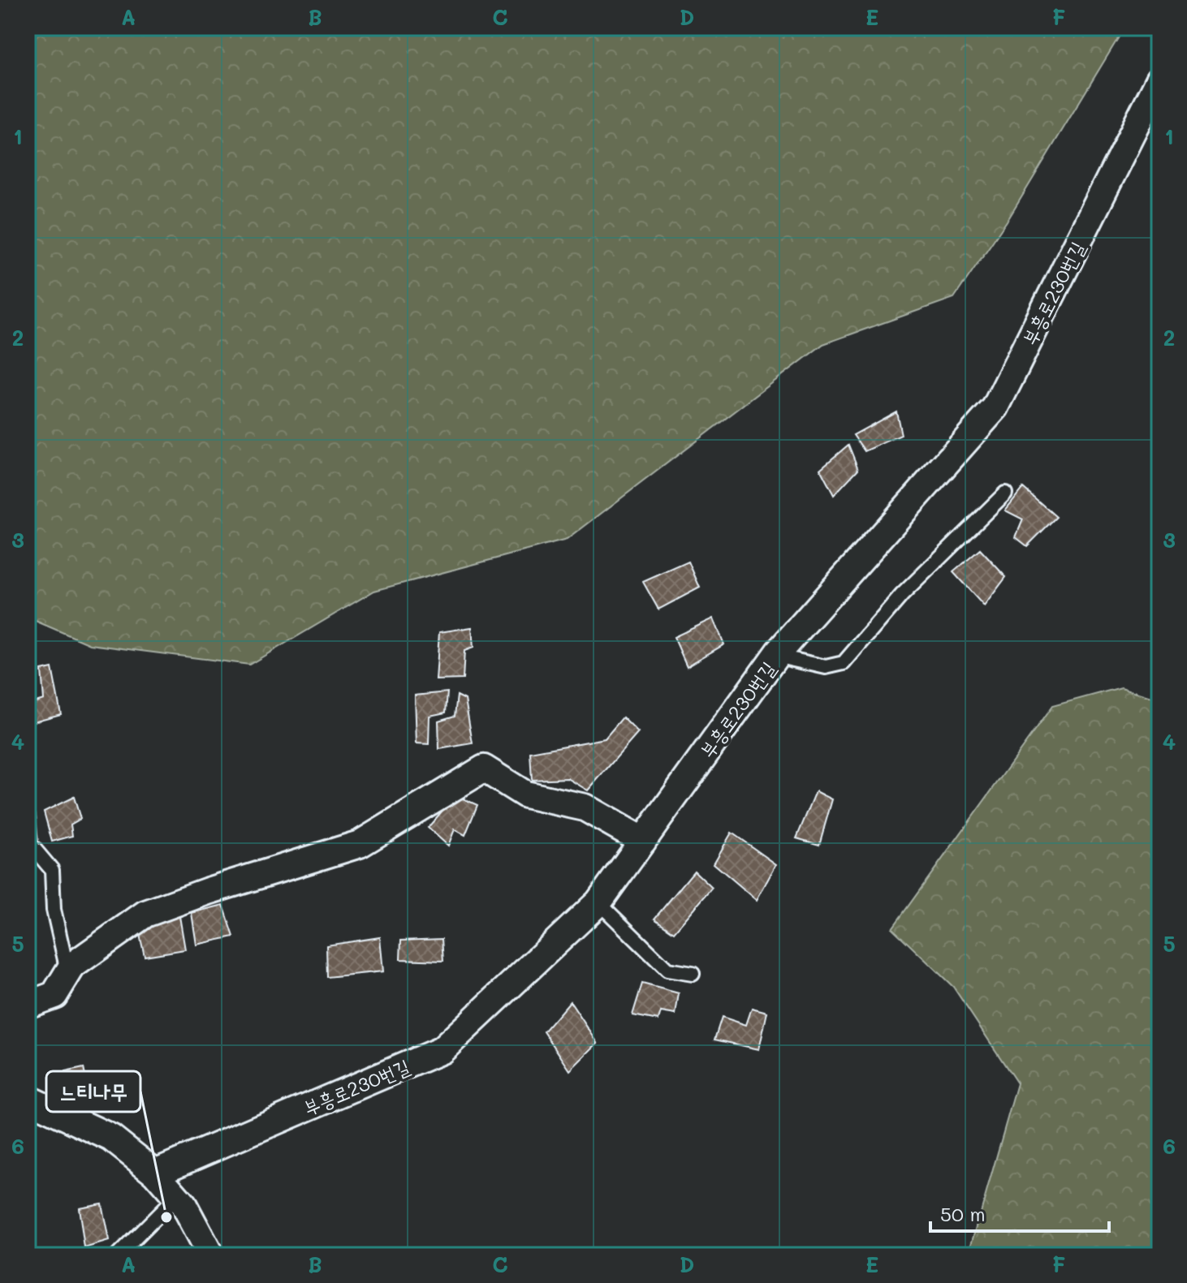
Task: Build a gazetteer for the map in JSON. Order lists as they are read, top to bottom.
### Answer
{
  "streets": {
    "street": ["부흥로230번길"]
  },
  "places": ["느티나무"],
  "scale_bar": "50 m",
  "grid": {
    "columns": [
      "A",
      "B",
      "C",
      "D",
      "E",
      "F"
    ],
    "rows": [
      "1",
      "2",
      "3",
      "4",
      "5",
      "6"
    ]
  }
}
